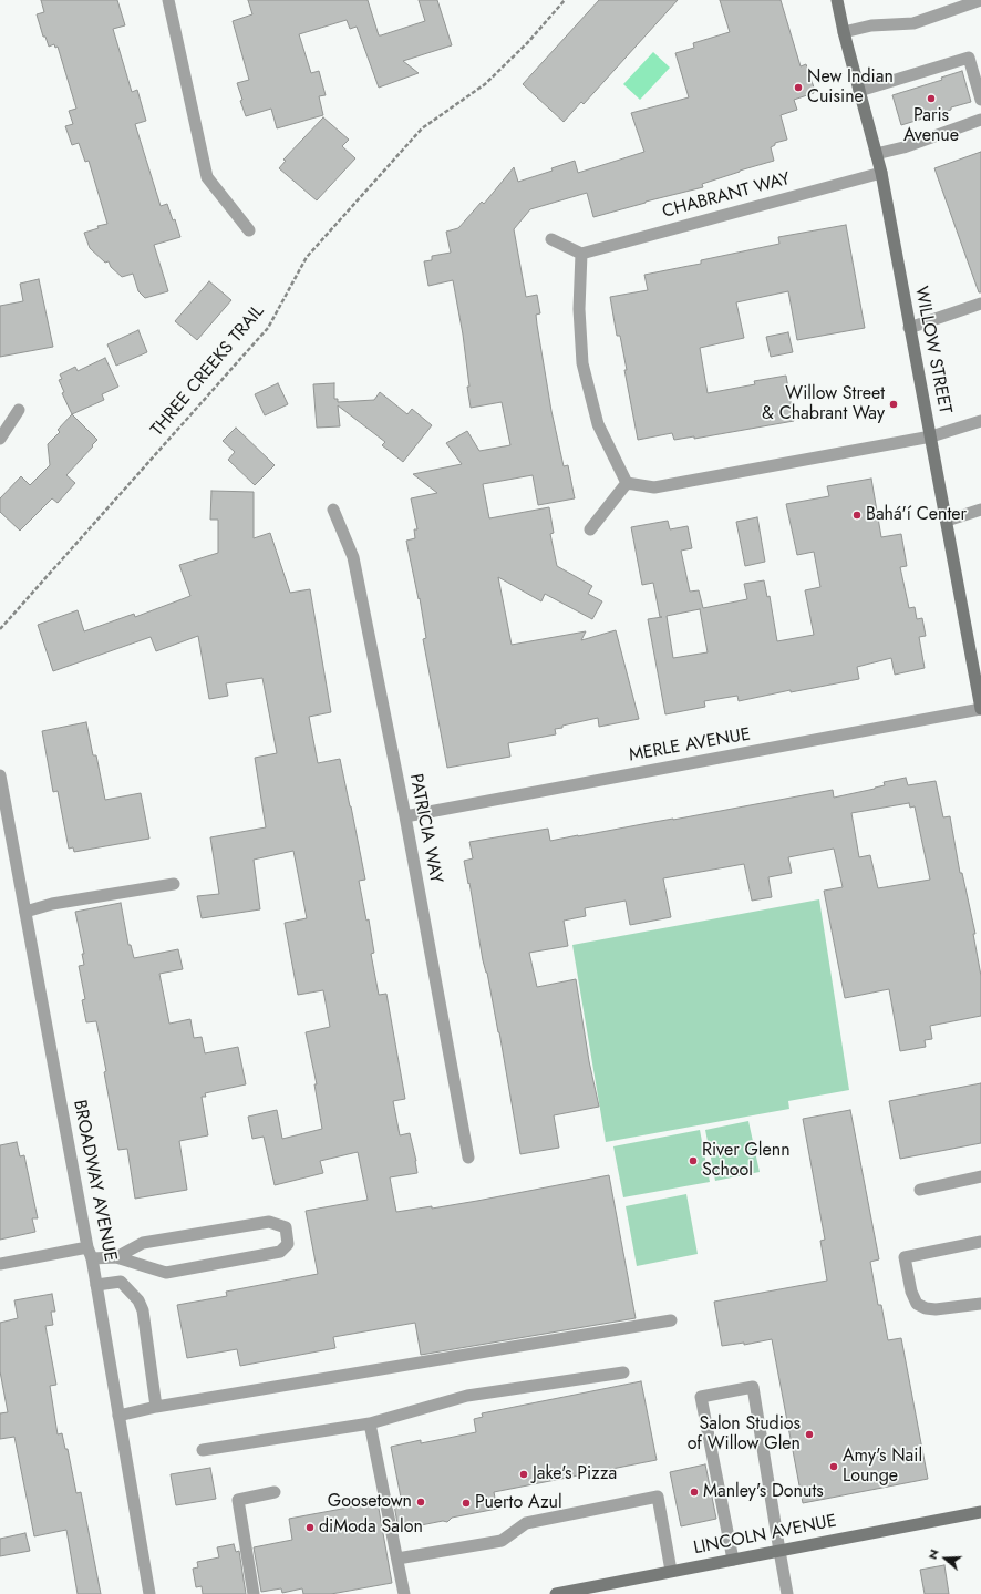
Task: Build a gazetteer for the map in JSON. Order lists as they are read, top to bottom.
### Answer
{
  "streets": {
    "main road": ["WILLOW STREET", "LINCOLN AVENUE"],
    "street": [
      "CHABRANT WAY",
      "MERLE AVENUE",
      "PATRICIA WAY",
      "BROADWAY AVENUE"
    ],
    "path": ["THREE CREEKS TRAIL"]
  },
  "crossings": [
    ["CHABRANT WAY", "WILLOW STREET"],
    ["WILLOW STREET", "MERLE AVENUE"],
    ["MERLE AVENUE", "PATRICIA WAY"]
  ],
  "places": [
    "New Indian Cuisine",
    "Paris Avenue",
    "Willow Street & Chabrant Way",
    "Bahá'í Center",
    "River Glenn School",
    "Salon Studios of Willow Glen",
    "Amy's Nail Lounge",
    "Jake's Pizza",
    "Manley's Donuts",
    "Goosetown",
    "Puerto Azul",
    "diModa Salon"
  ],
  "north": "left"
}
